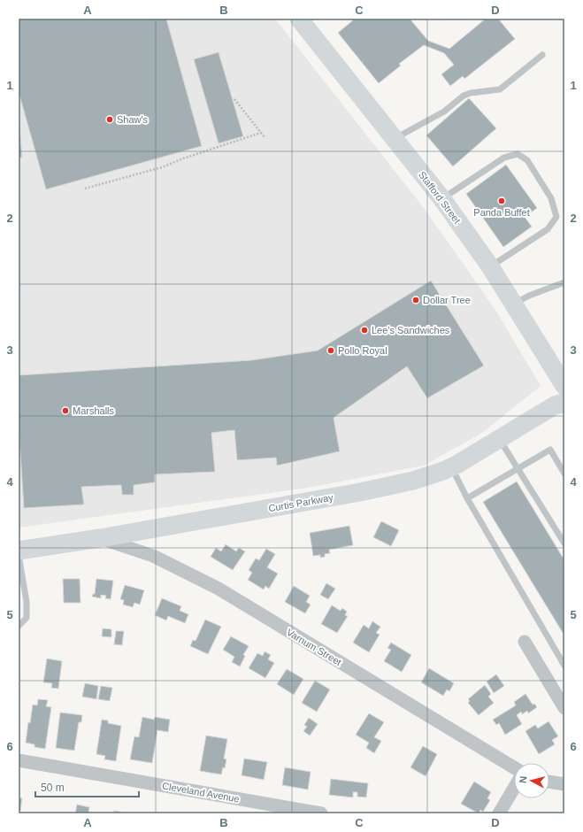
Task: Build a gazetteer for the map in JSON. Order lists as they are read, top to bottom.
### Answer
{
  "streets": {
    "street": [
      "Stafford Street",
      "Curtis Parkway",
      "Varnum Street",
      "Cleveland Avenue"
    ]
  },
  "crossings": [
    ["Curtis Parkway", "Varnum Street"]
  ],
  "places": [
    "Shaw's",
    "Panda Buffet",
    "Dollar Tree",
    "Lee's Sandwiches",
    "Pollo Royal",
    "Marshalls"
  ],
  "scale_bar": "50 m",
  "north": "left",
  "grid": {
    "columns": [
      "A",
      "B",
      "C",
      "D"
    ],
    "rows": [
      "1",
      "2",
      "3",
      "4",
      "5",
      "6"
    ]
  }
}
